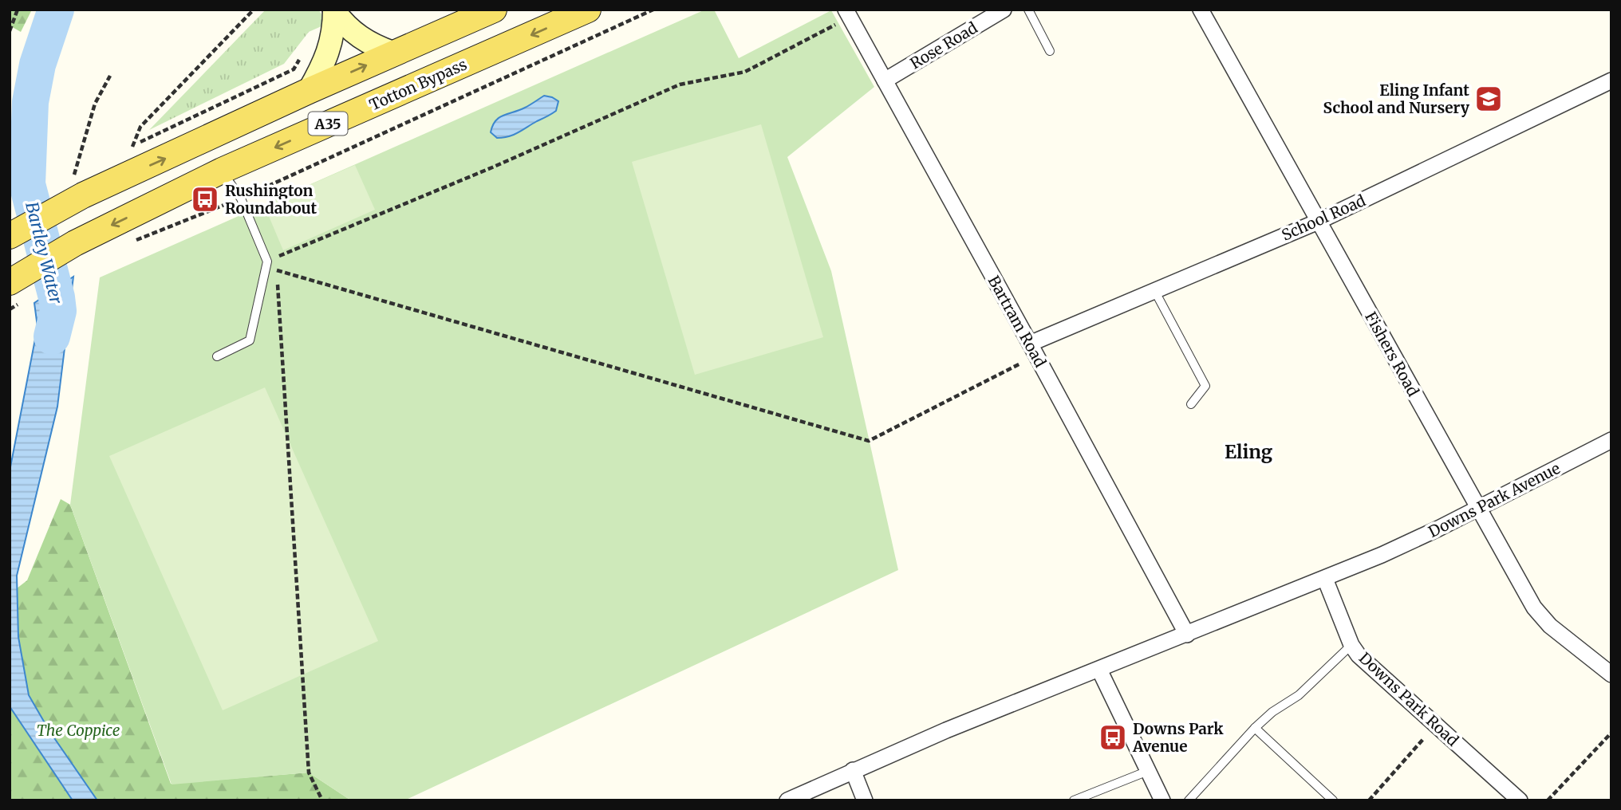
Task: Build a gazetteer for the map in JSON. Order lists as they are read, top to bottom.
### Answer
{
  "streets": {
    "main road": ["Totton Bypass", "A35"],
    "street": [
      "Rose Road",
      "School Road",
      "Bartram Road",
      "Fishers Road",
      "Downs Park Avenue",
      "Downs Park Road"
    ]
  },
  "crossings": [
    ["Rose Road", "Bartram Road"],
    ["School Road", "Bartram Road"],
    ["School Road", "Fishers Road"],
    ["Bartram Road", "Downs Park Avenue"],
    ["Fishers Road", "Downs Park Avenue"],
    ["Downs Park Avenue", "Downs Park Road"]
  ],
  "districts": ["Eling"],
  "water": ["Bartley Water"],
  "parks": ["The Coppice"],
  "places": {
    "school or university": ["Eling Infant School and Nursery"],
    "bus stop": ["Rushington Roundabout", "Downs Park Avenue"]
  }
}
